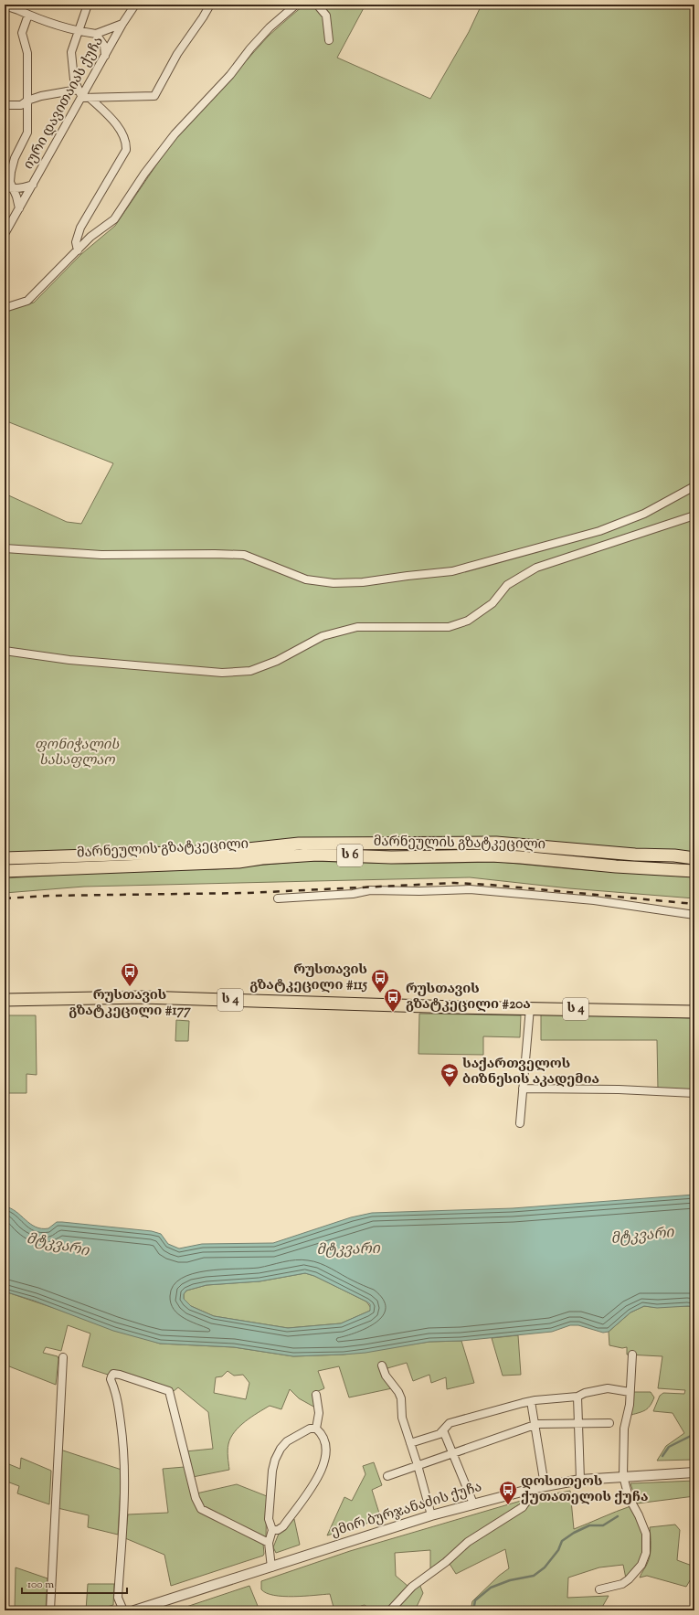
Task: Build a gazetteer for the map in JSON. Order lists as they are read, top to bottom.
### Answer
{
  "streets": {
    "highway": ["მარნეულის გზატკეცილი", "ს 6", "ს 4"],
    "street": ["იური დავითაიას ქუჩა", "ემირ ბურჯანაძის ქუჩა"]
  },
  "water": ["მტკვარი"],
  "parks": ["ფონიჭალის სასაფლაო"],
  "places": {
    "bus stop": [
      "რუსთავის გზატკეცილი #177",
      "რუსთავის გზატკეცილი #115",
      "რუსთავის გზატკეცილი #20ა",
      "დოსითეოს ქუთათელის ქუჩა"
    ],
    "school or university": ["საქართველოს ბიზნესის აკადემია"]
  },
  "scale_bar": "100 m"
}
